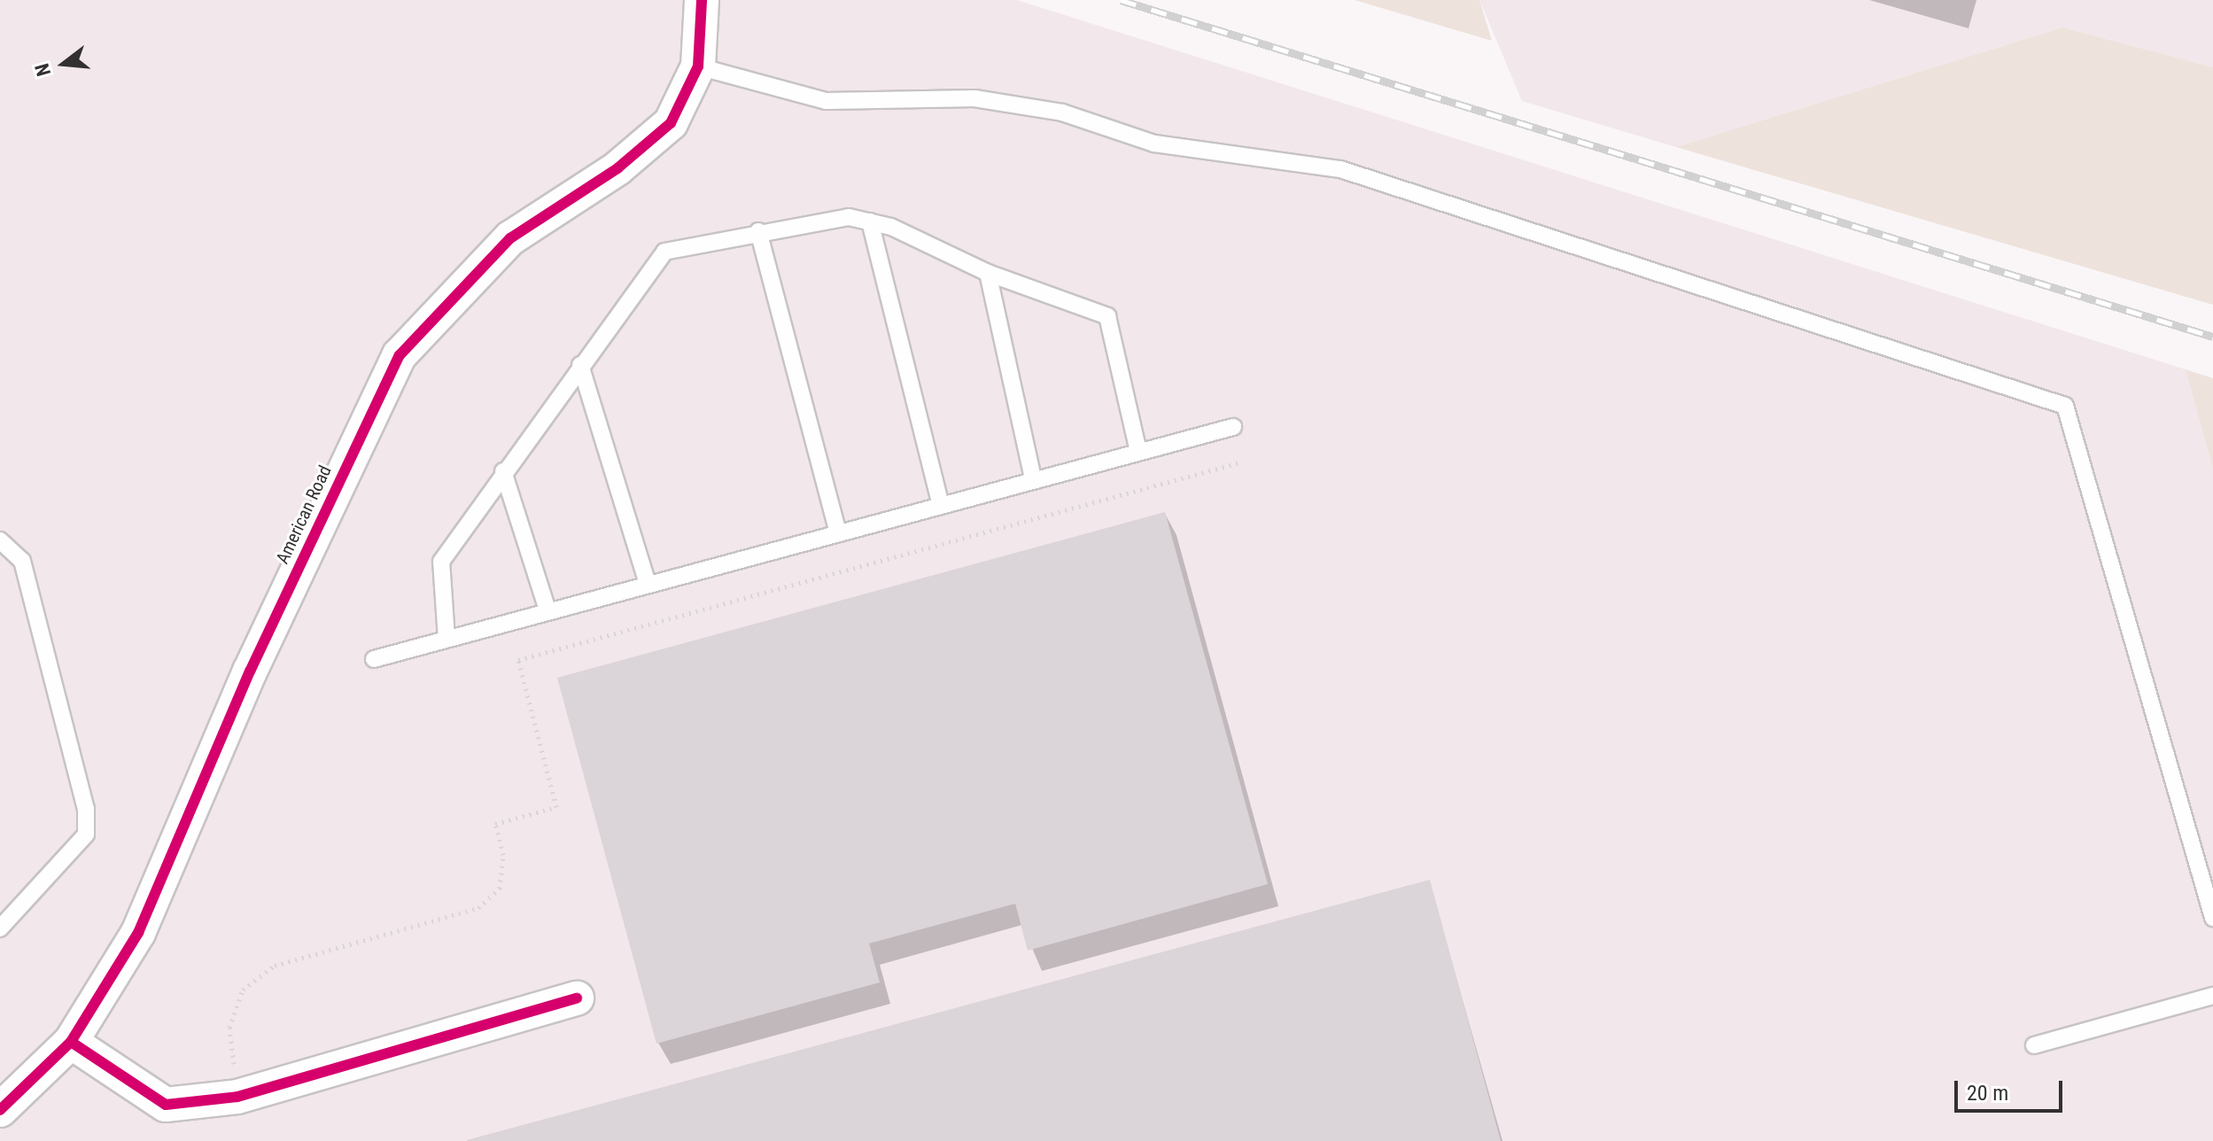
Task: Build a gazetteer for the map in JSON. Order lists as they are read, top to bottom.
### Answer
{
  "streets": {
    "street": ["American Road"]
  },
  "scale_bar": "20 m",
  "north": "left"
}
